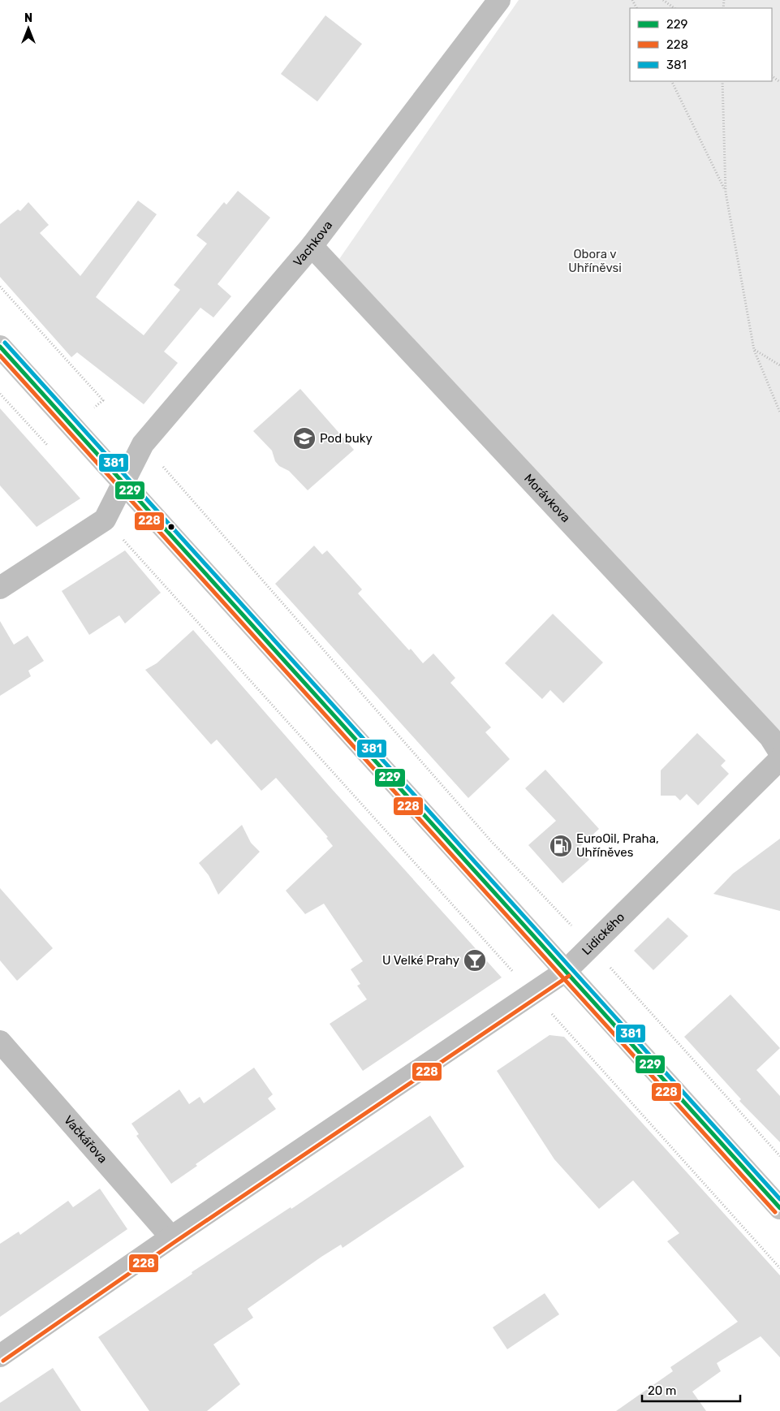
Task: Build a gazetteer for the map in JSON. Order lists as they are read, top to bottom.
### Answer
{
  "streets": {
    "street": [
      "Vachkova",
      "Morávkova",
      "Lidického",
      "Vačkářova"
    ]
  },
  "crossings": [
    ["Vachkova", "Morávkova"],
    ["Lidického", "Vačkářova"]
  ],
  "parks": ["Obora v Uhříněvsi"],
  "places": {
    "school or university": ["Pod buky"],
    "fuel station": ["EuroOil, Praha, Uhříněves"],
    "bar": ["U Velké Prahy"]
  },
  "lines": ["transit line 381", "transit line 229", "transit line 228"],
  "legend": ["229", "228", "381"],
  "scale_bar": "20 m",
  "north": "top"
}
